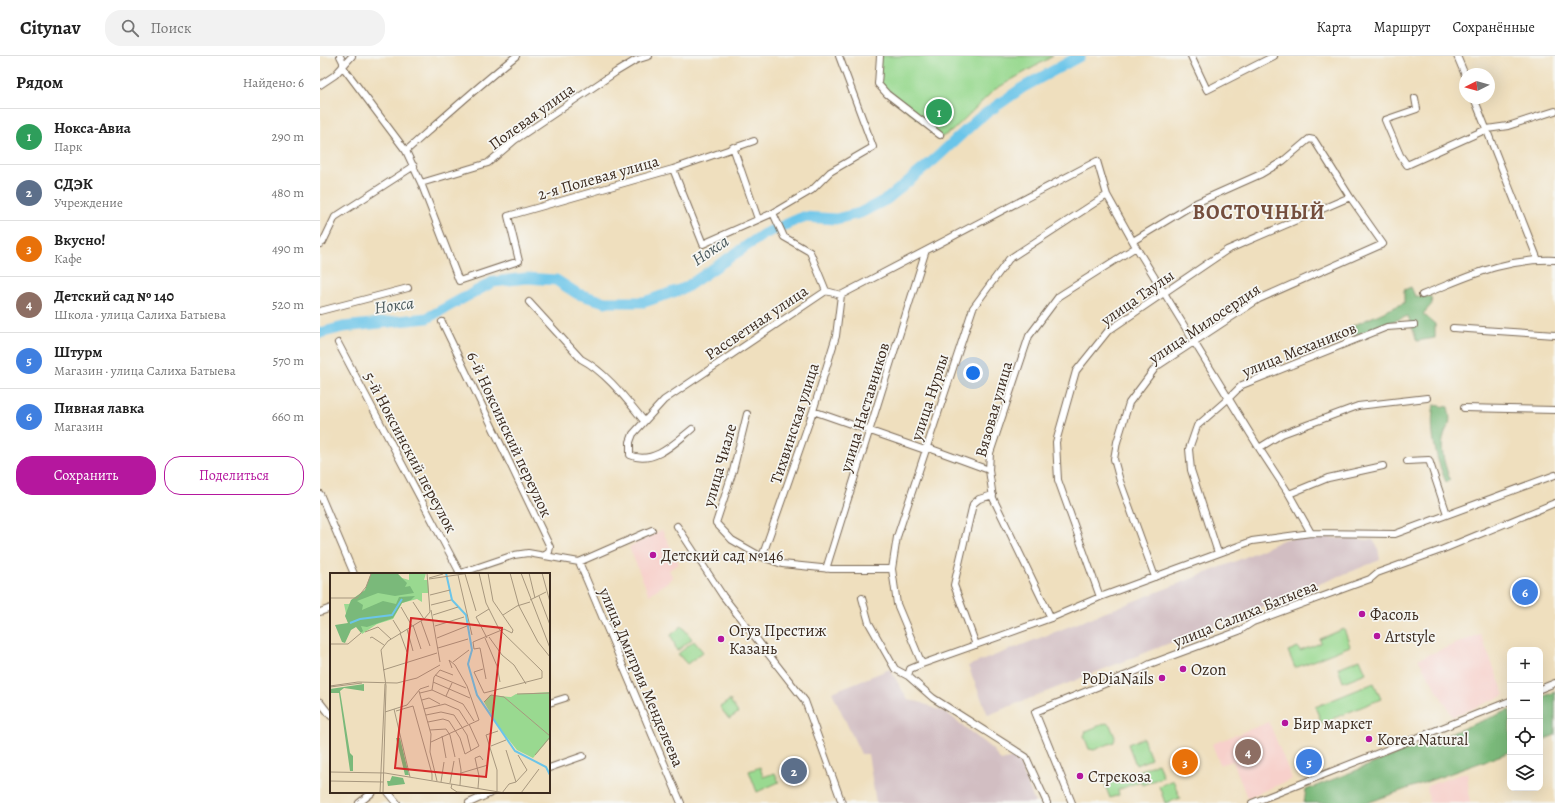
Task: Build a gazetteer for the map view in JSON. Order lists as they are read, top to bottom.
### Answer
{
  "streets": {
    "street": [
      "Полевая улица",
      "2-я Полевая улица",
      "улица Таулы",
      "Рассветная улица",
      "улица Милосердия",
      "улица Механиков",
      "улица Нурлы",
      "улица Наставников",
      "Вязовая улица",
      "Тихвинская улица",
      "6-й Ноксинский переулок",
      "5-й Ноксинский переулок",
      "улица Чиале",
      "улица Салиха Батыева",
      "улица Дмитрия Менделеева"
    ]
  },
  "crossings": [
    ["Полевая улица", "2-я Полевая улица"],
    ["улица Таулы", "улица Милосердия"],
    ["улица Таулы", "Вязовая улица"],
    ["Рассветная улица", "Тихвинская улица"],
    ["улица Милосердия", "Вязовая улица"],
    ["Тихвинская улица", "улица Чиале"]
  ],
  "districts": ["ВОСТОЧНЫЙ"],
  "water": ["Нокса"],
  "places": [
    "Детский сад №146",
    "Фасоль",
    "Artstyle",
    "Огуз Престиж Казань",
    "Ozon",
    "PoDiaNails",
    "Бир маркет",
    "Korea Natural",
    "Стрекоза"
  ],
  "north": "left",
  "page": {
    "header": "Citynav",
    "search": "Поиск",
    "nav": ["Карта", "Маршрут", "Сохранённые"],
    "heading": ["Рядом", "Найдено: 6"],
    "pins": [
      "1",
      "6",
      "4",
      "3",
      "5",
      "2"
    ],
    "list": [
      {
        "mark": "1",
        "name": "Нокса-Авиа",
        "note": "Парк",
        "value": "290 m"
      },
      {
        "mark": "2",
        "name": "СДЭК",
        "note": "Учреждение",
        "value": "480 m"
      },
      {
        "mark": "3",
        "name": "Вкусно!",
        "note": "Кафе",
        "value": "490 m"
      },
      {
        "mark": "4",
        "name": "Детский сад № 140",
        "note": "Школа · улица Салиха Батыева",
        "value": "520 m"
      },
      {
        "mark": "5",
        "name": "Штурм",
        "note": "Магазин · улица Салиха Батыева",
        "value": "570 m"
      },
      {
        "mark": "6",
        "name": "Пивная лавка",
        "note": "Магазин",
        "value": "660 m"
      }
    ],
    "buttons": ["Сохранить", "Поделиться"],
    "map_buttons": ["+", "−"]
  }
}
